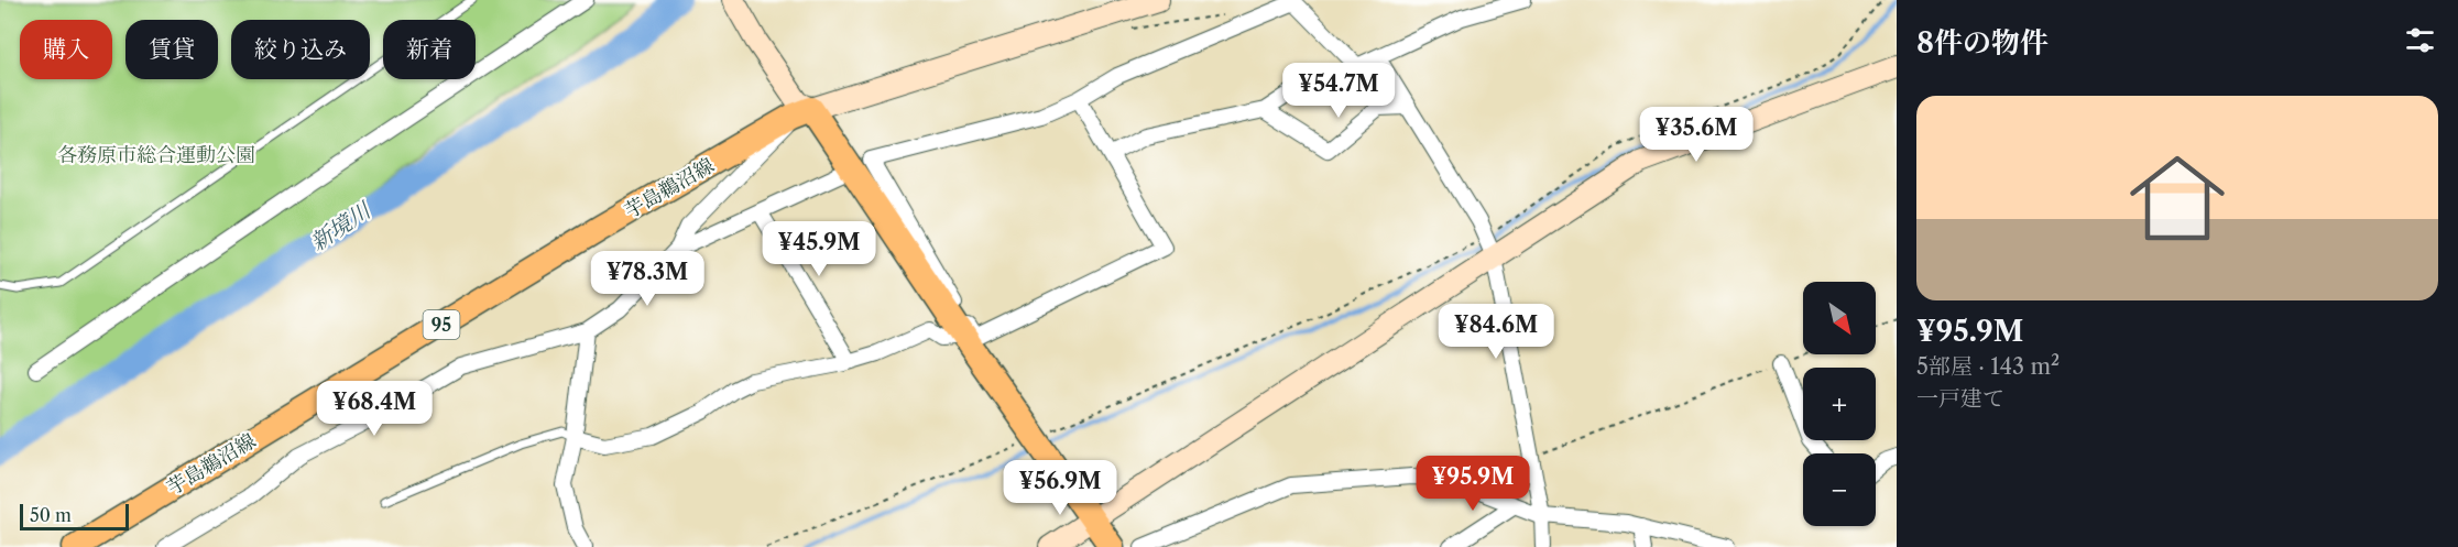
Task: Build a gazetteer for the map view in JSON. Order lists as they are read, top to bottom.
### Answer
{
  "streets": {
    "main road": ["芋島鵜沼線", "95"]
  },
  "water": ["新境川"],
  "parks": ["各務原市総合運動公園"],
  "scale_bar": "50 m",
  "north": "bottom right",
  "page": {
    "heading": "8件の物件",
    "chip": [
      "購入",
      "賃貸",
      "絞り込み",
      "新着"
    ],
    "price": [
      "¥54.7M",
      "¥35.6M",
      "¥45.9M",
      "¥78.3M",
      "¥84.6M",
      "¥68.4M",
      "¥95.9M",
      "¥56.9M"
    ],
    "list": [
      {
        "name": "¥95.9M",
        "note": "5部屋 · 143 m² · 一戸建て"
      }
    ],
    "map_buttons": ["+", "−"],
    "scale": "50 m"
  }
}
